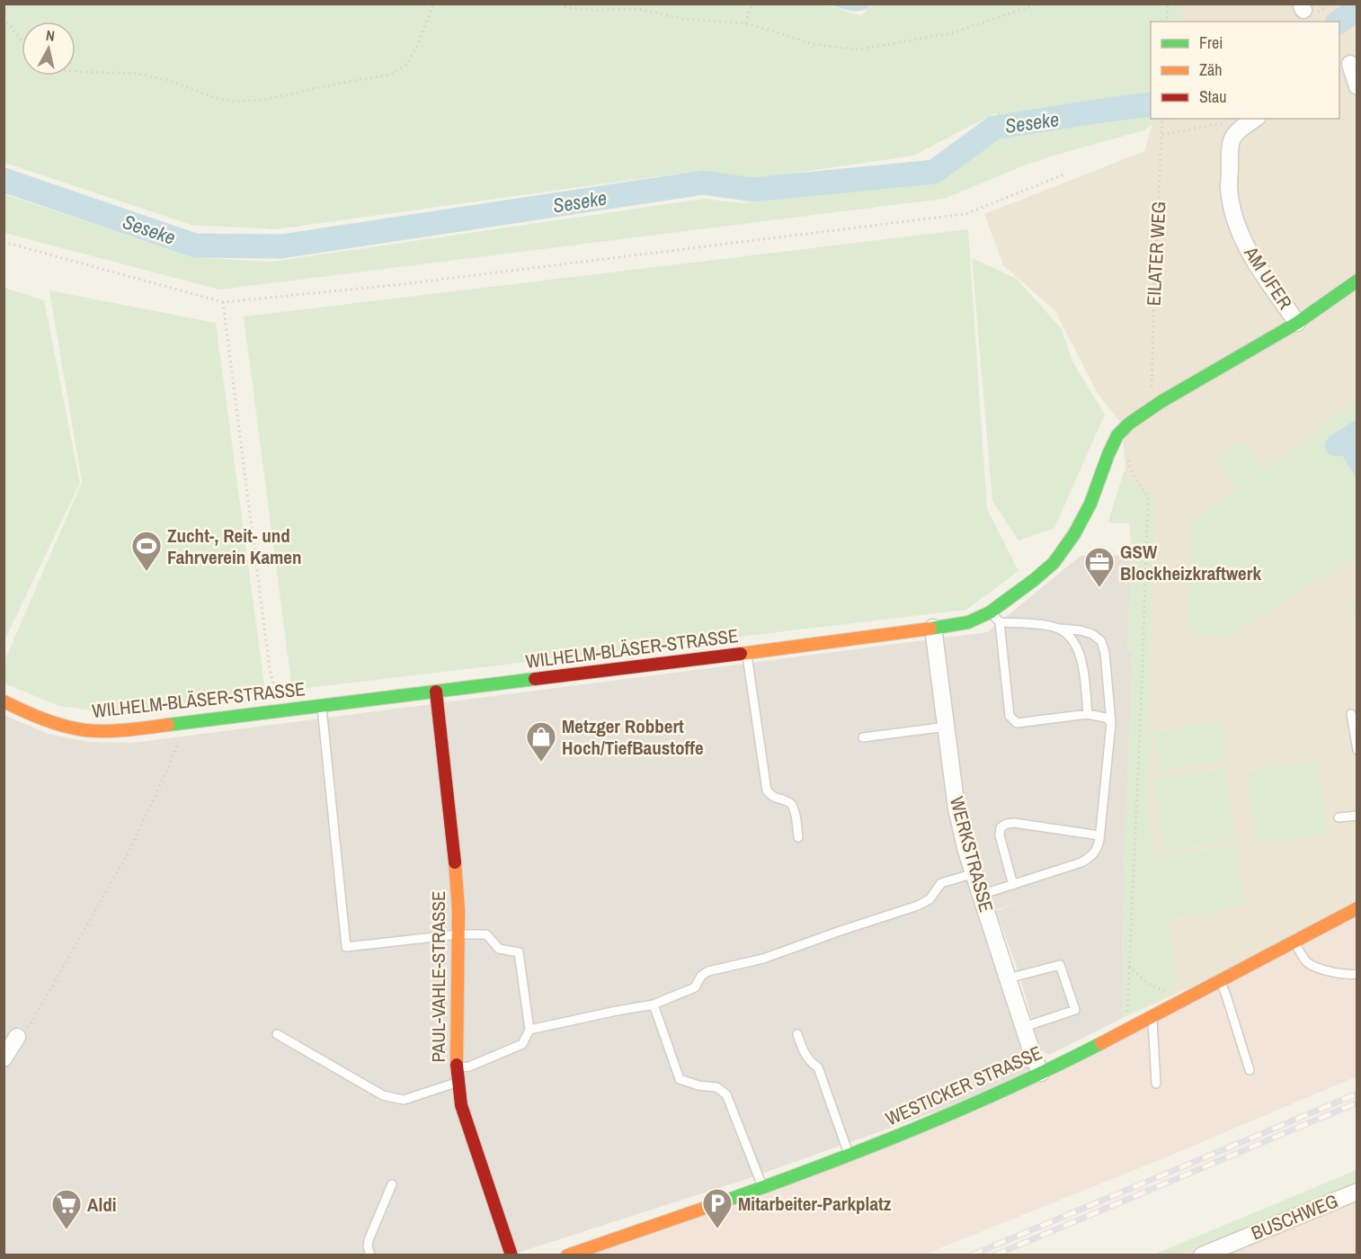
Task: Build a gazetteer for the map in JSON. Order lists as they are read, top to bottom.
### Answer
{
  "streets": {
    "street": [
      "AM UFER",
      "WILHELM-BLÄSER-STRASSE",
      "WERKSTRASSE",
      "PAUL-VAHLE-STRASSE",
      "WESTICKER STRASSE",
      "BUSCHWEG"
    ],
    "path": ["EILATER WEG"]
  },
  "crossings": [
    ["AM UFER", "WILHELM-BLÄSER-STRASSE"],
    ["WILHELM-BLÄSER-STRASSE", "WERKSTRASSE"],
    ["WILHELM-BLÄSER-STRASSE", "PAUL-VAHLE-STRASSE"],
    ["WERKSTRASSE", "WESTICKER STRASSE"]
  ],
  "water": ["Seseke"],
  "places": {
    "sports": ["Zucht-, Reit- und Fahrverein Kamen"],
    "office": ["GSW Blockheizkraftwerk"],
    "shop": ["Metzger Robbert Hoch/TiefBaustoffe"],
    "parking": ["Mitarbeiter-Parkplatz"],
    "supermarket": ["Aldi"]
  },
  "legend": ["Frei", "Zäh", "Stau"],
  "north": "top"
}
